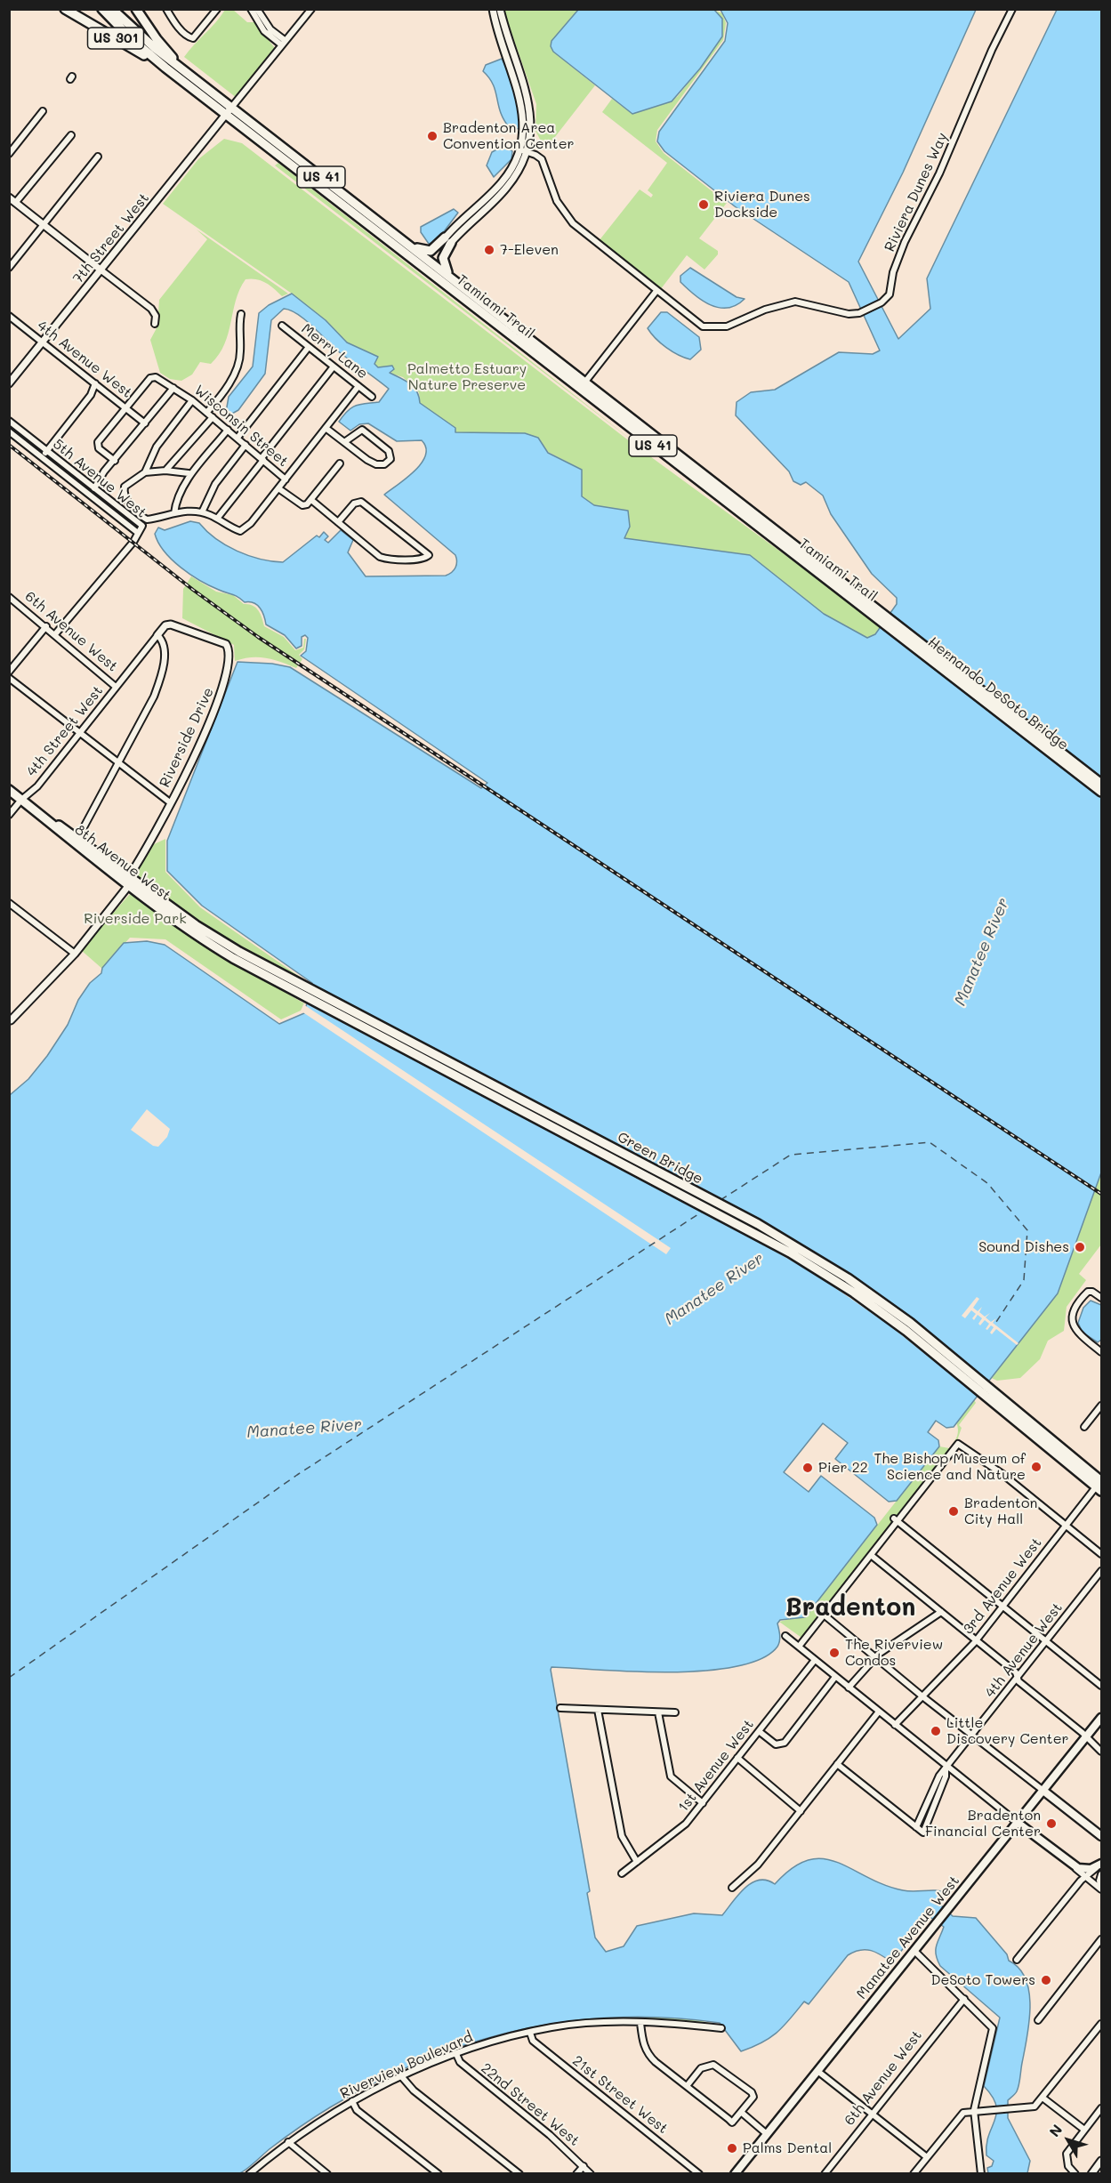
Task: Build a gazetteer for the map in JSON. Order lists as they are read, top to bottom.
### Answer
{
  "streets": {
    "main road": [
      "US 301",
      "US 41",
      "Tamiami Trail",
      "Hernando DeSoto Bridge",
      "8th Avenue West",
      "Green Bridge",
      "Manatee Avenue West"
    ],
    "street": [
      "Riviera Dunes Way",
      "7th Street West",
      "Merry Lane",
      "4th Avenue West",
      "Wisconsin Street",
      "5th Avenue West",
      "6th Avenue West",
      "4th Street West",
      "Riverside Drive",
      "3rd Avenue West",
      "1st Avenue West",
      "Riverview Boulevard",
      "21st Street West",
      "22nd Street West"
    ]
  },
  "crossings": [
    ["US 301", "Tamiami Trail"],
    ["7th Street West", "Tamiami Trail"],
    ["7th Street West", "4th Avenue West"],
    ["Tamiami Trail", "Hernando DeSoto Bridge"],
    ["4th Avenue West", "Wisconsin Street"],
    ["6th Avenue West", "4th Street West"],
    ["4th Street West", "Riverside Drive"],
    ["4th Street West", "8th Avenue West"],
    ["Riverside Drive", "8th Avenue West"],
    ["8th Avenue West", "Green Bridge"],
    ["Green Bridge", "3rd Avenue West"],
    ["Riverview Boulevard", "21st Street West"],
    ["Riverview Boulevard", "22nd Street West"]
  ],
  "districts": ["Bradenton"],
  "water": ["Manatee River"],
  "parks": ["Palmetto Estuary Nature Preserve", "Riverside Park"],
  "places": [
    "Bradenton Area Convention Center",
    "Riviera Dunes Dockside",
    "7-Eleven",
    "Sound Dishes",
    "The Bishop Museum of Science and Nature",
    "Pier 22",
    "Bradenton City Hall",
    "The Riverview Condos",
    "Little Discovery Center",
    "Bradenton Financial Center",
    "DeSoto Towers",
    "Palms Dental"
  ],
  "north": "top left"
}
